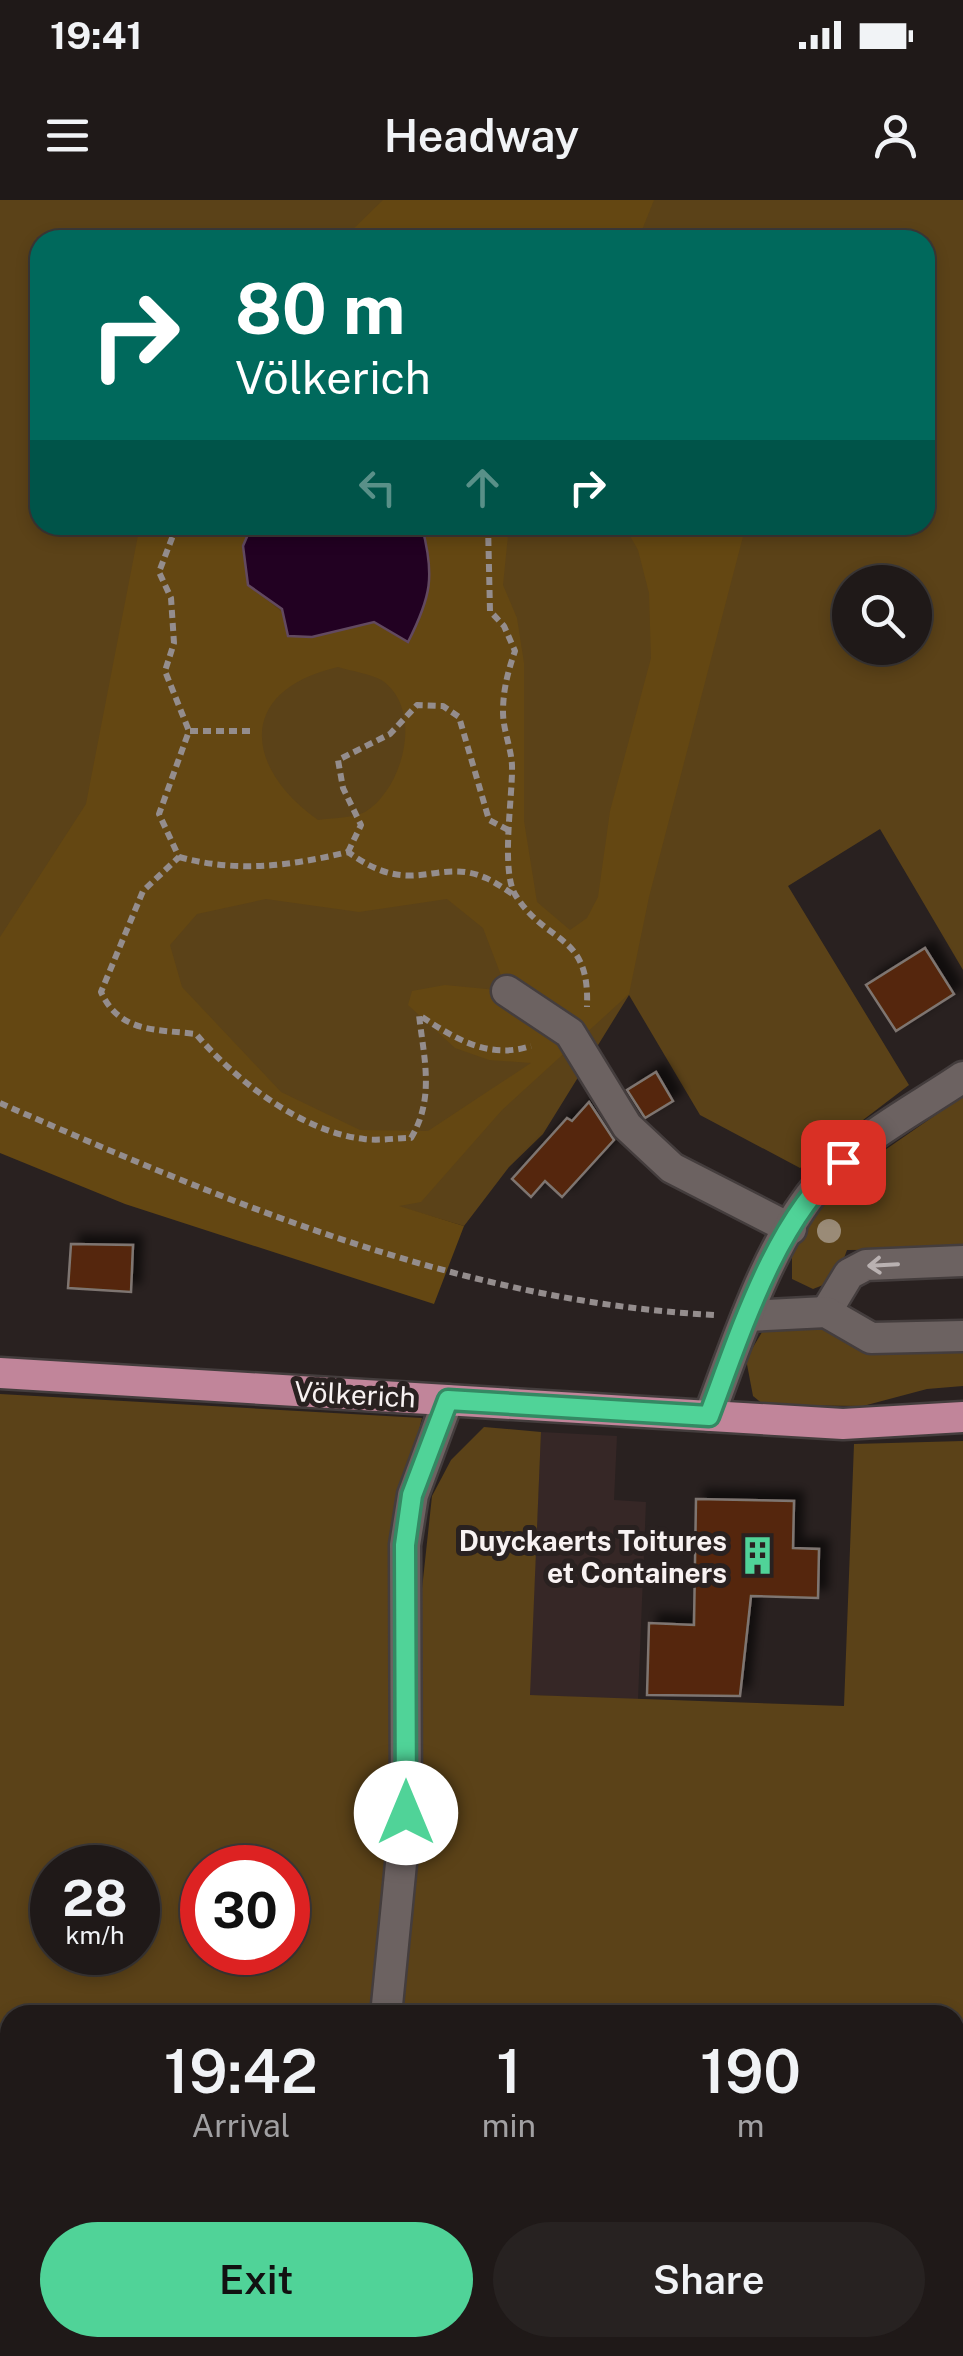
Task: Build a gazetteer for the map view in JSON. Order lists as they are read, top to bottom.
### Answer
{
  "streets": {
    "main road": ["Völkerich"]
  },
  "places": {
    "building": ["Duyckaerts Toitures et Containers"]
  },
  "page": {
    "status": "19:41",
    "header": "Headway",
    "turn": ["80 m", "Völkerich"],
    "speed": "28 km/h",
    "limit": "30",
    "eta": [
      "19:42",
      "Arrival",
      "1",
      "min",
      "190",
      "m"
    ],
    "buttons": ["Exit", "Share"]
  }
}
